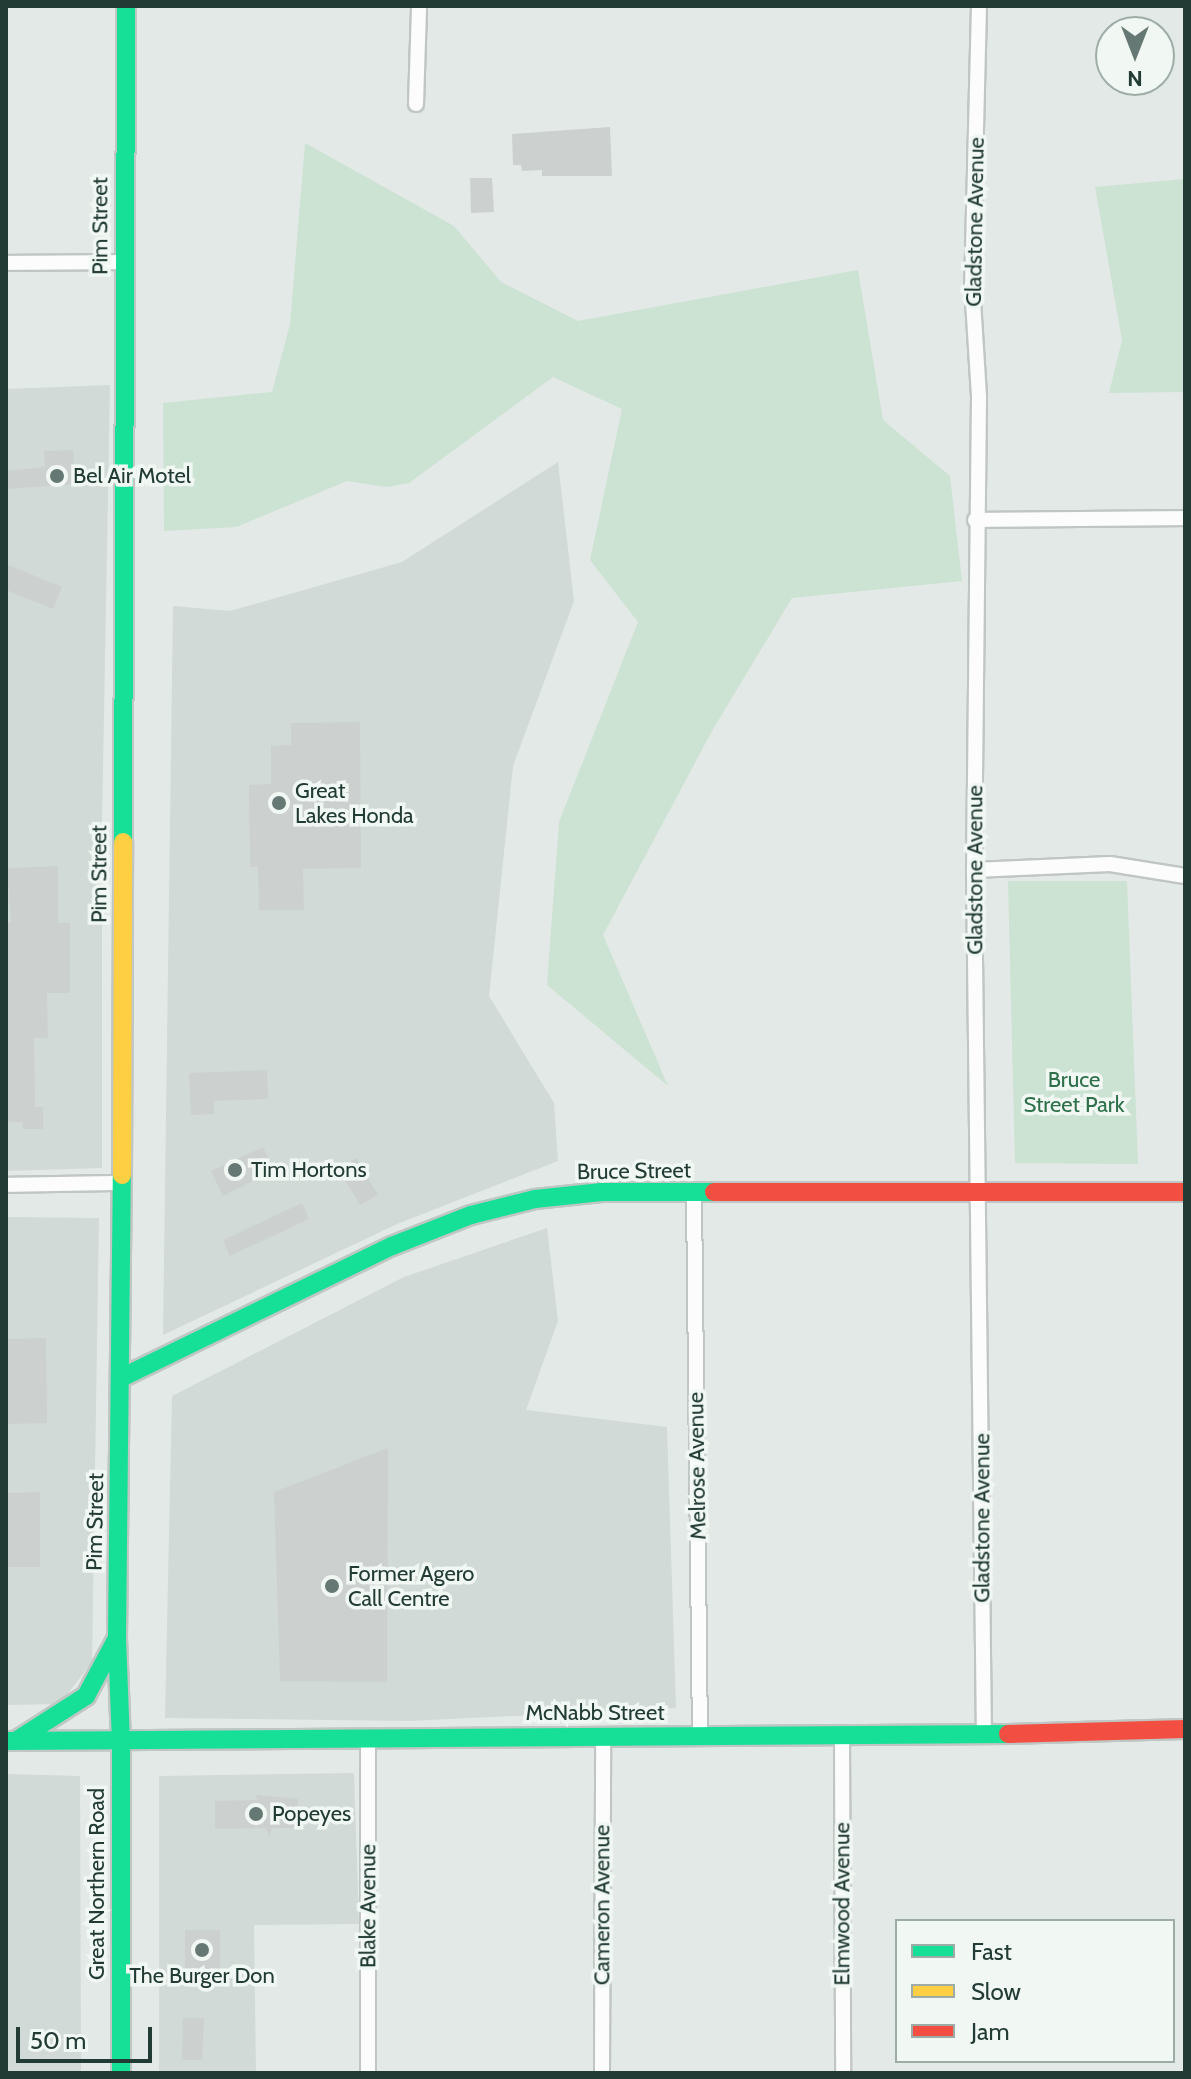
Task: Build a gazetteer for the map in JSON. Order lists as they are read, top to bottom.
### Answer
{
  "streets": {
    "main road": [
      "Pim Street",
      "Bruce Street",
      "McNabb Street",
      "Great Northern Road"
    ],
    "street": [
      "Gladstone Avenue",
      "Melrose Avenue",
      "Elmwood Avenue",
      "Cameron Avenue",
      "Blake Avenue"
    ]
  },
  "crossings": [
    ["Gladstone Avenue", "Bruce Street"],
    ["Gladstone Avenue", "McNabb Street"],
    ["Pim Street", "Bruce Street"],
    ["Pim Street", "McNabb Street"],
    ["Pim Street", "Great Northern Road"],
    ["Bruce Street", "Melrose Avenue"],
    ["Melrose Avenue", "McNabb Street"],
    ["McNabb Street", "Great Northern Road"],
    ["McNabb Street", "Elmwood Avenue"],
    ["McNabb Street", "Cameron Avenue"],
    ["McNabb Street", "Blake Avenue"]
  ],
  "parks": ["Bruce Street Park"],
  "places": [
    "Bel Air Motel",
    "Great Lakes Honda",
    "Tim Hortons",
    "Former Agero Call Centre",
    "Popeyes",
    "The Burger Don"
  ],
  "legend": ["Fast", "Slow", "Jam"],
  "scale_bar": "50 m",
  "north": "bottom"
}
